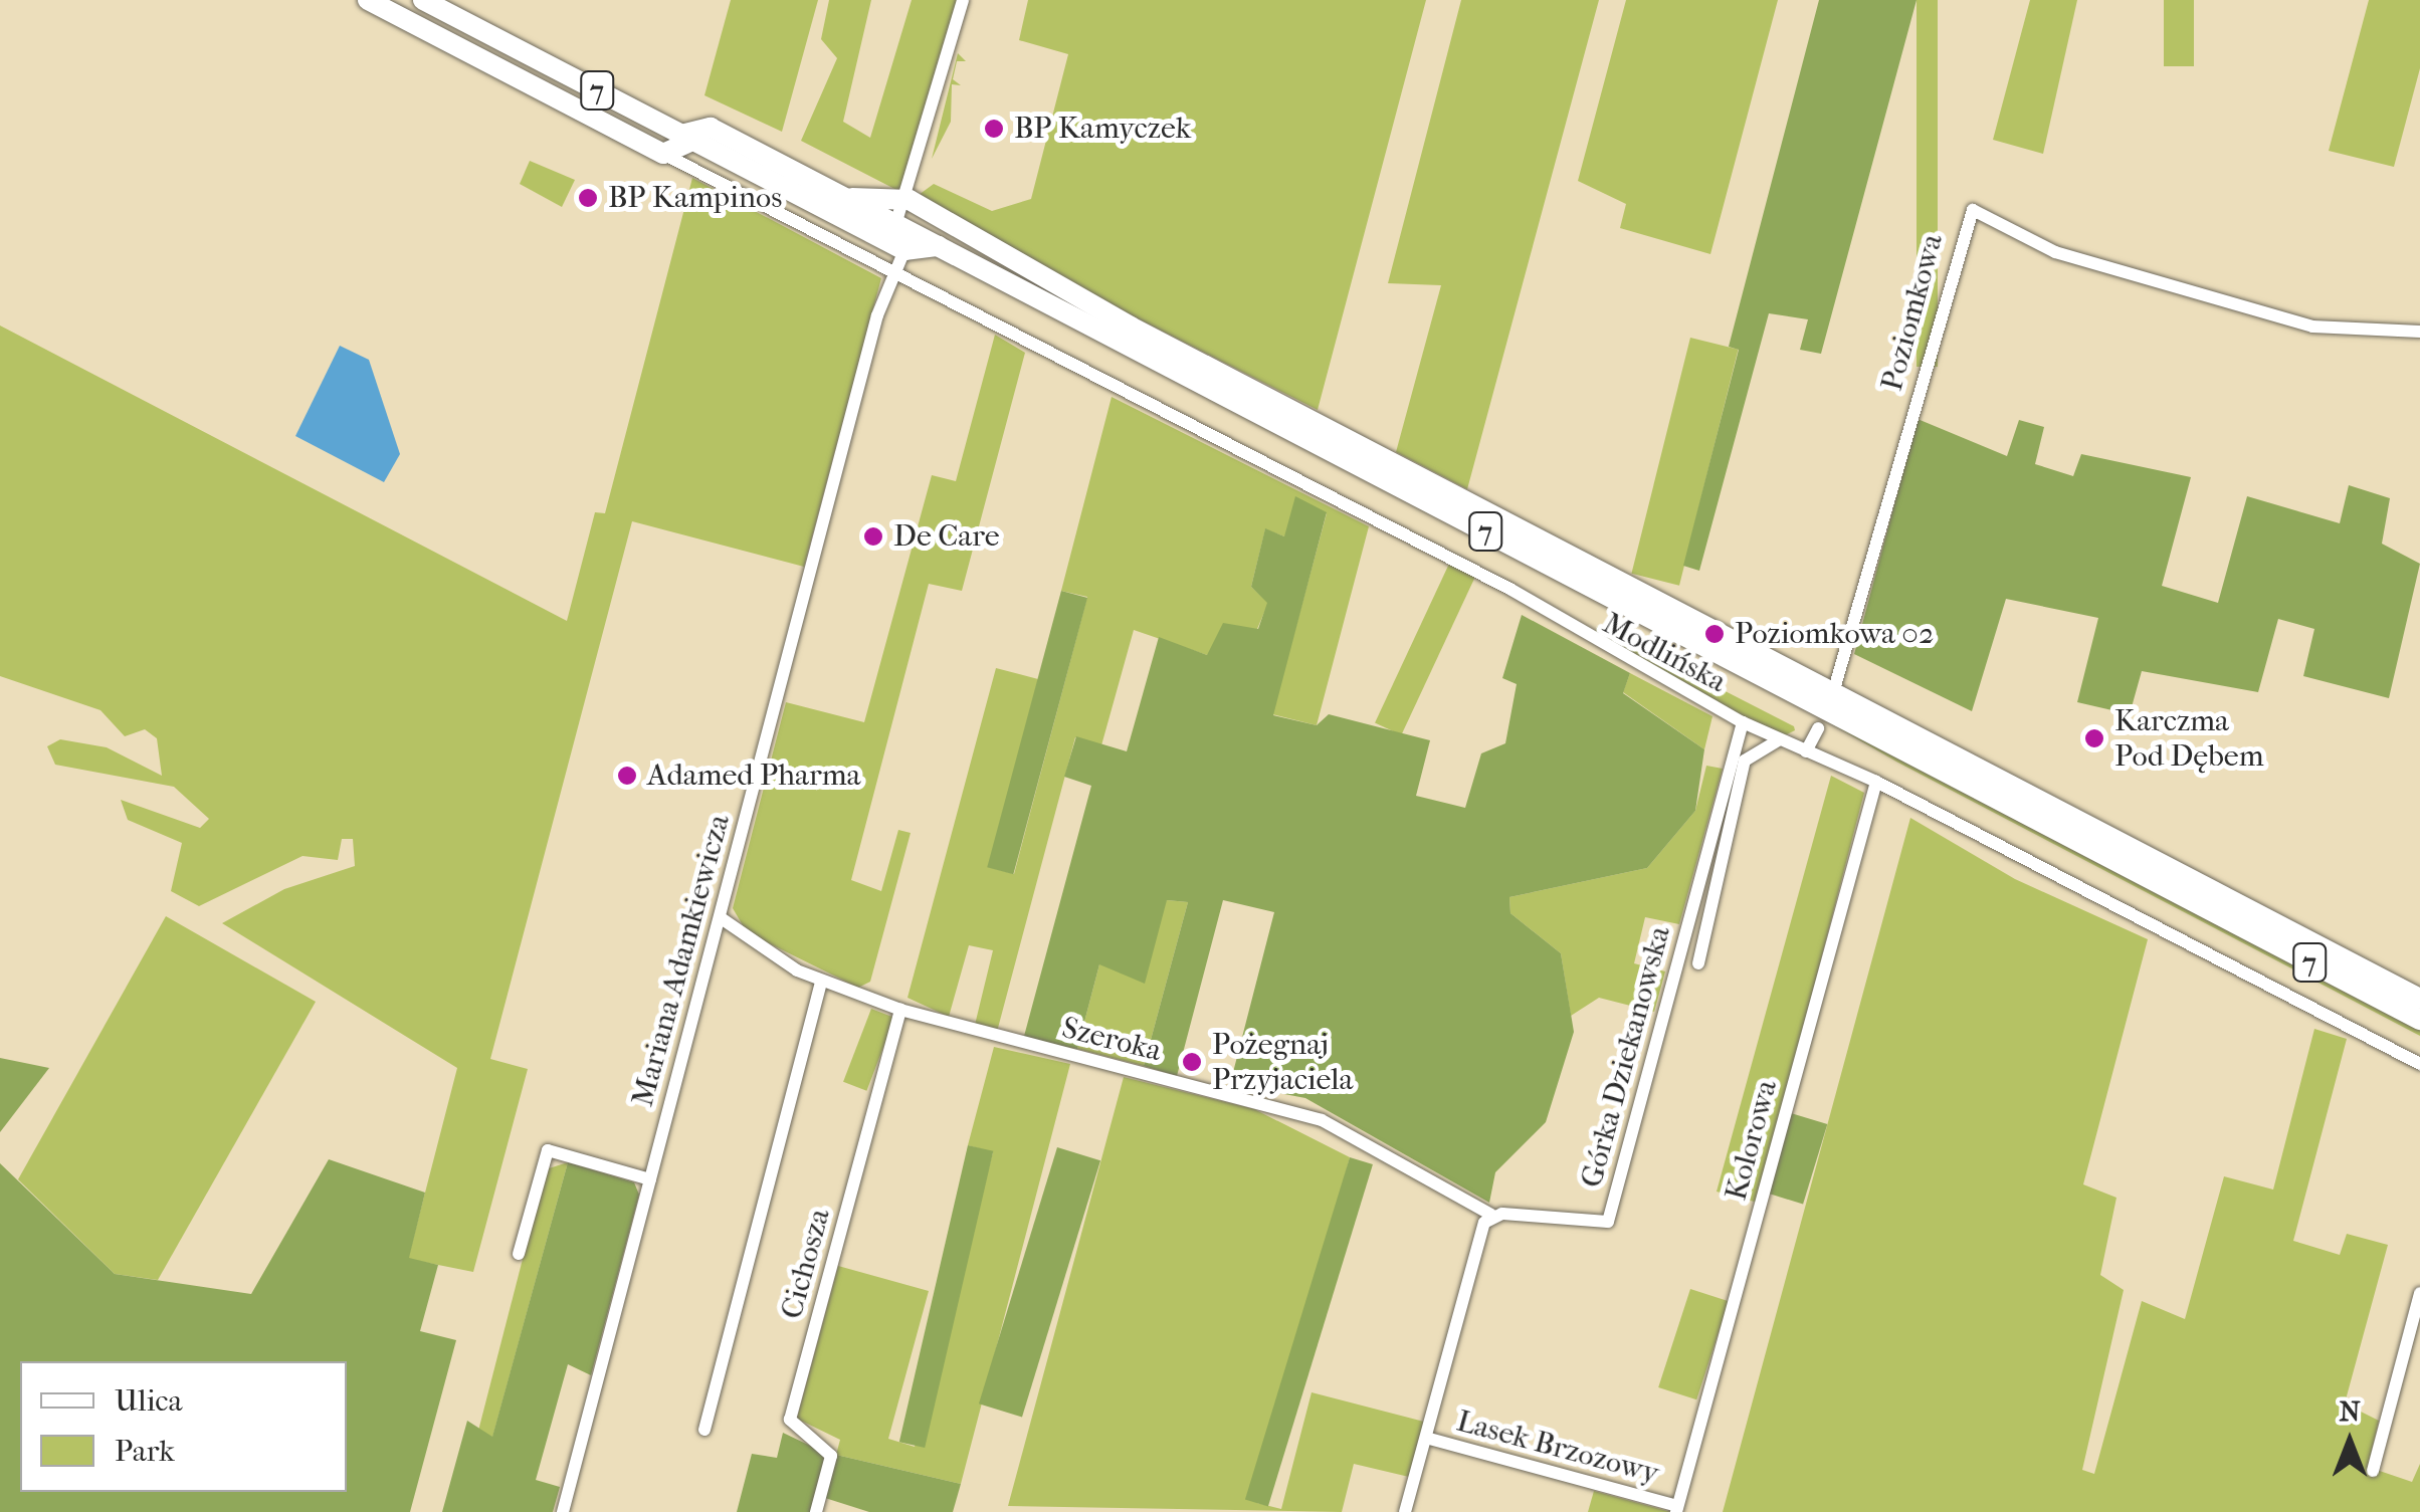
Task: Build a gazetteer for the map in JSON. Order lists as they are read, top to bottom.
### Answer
{
  "streets": {
    "highway": ["7"],
    "street": [
      "Poziomkowa",
      "Modlińska",
      "Mariana Adamkiewicza",
      "Szeroka",
      "Górka Dziekanowska",
      "Kolorowa",
      "Cichosza",
      "Lasek Brzozowy"
    ]
  },
  "crossings": [
    ["7", "Poziomkowa"],
    ["7", "Mariana Adamkiewicza"],
    ["Poziomkowa", "Modlińska"],
    ["Modlińska", "Mariana Adamkiewicza"],
    ["Modlińska", "Górka Dziekanowska"],
    ["Modlińska", "Kolorowa"],
    ["Mariana Adamkiewicza", "Szeroka"],
    ["Szeroka", "Górka Dziekanowska"],
    ["Szeroka", "Cichosza"],
    ["Kolorowa", "Lasek Brzozowy"]
  ],
  "places": [
    "BP Kamyczek",
    "BP Kampinos",
    "De Care",
    "Poziomkowa 02",
    "Karczma Pod Dębem",
    "Adamed Pharma",
    "Pożegnaj Przyjaciela"
  ],
  "legend": ["Ulica", "Park"],
  "north": "top"
}
